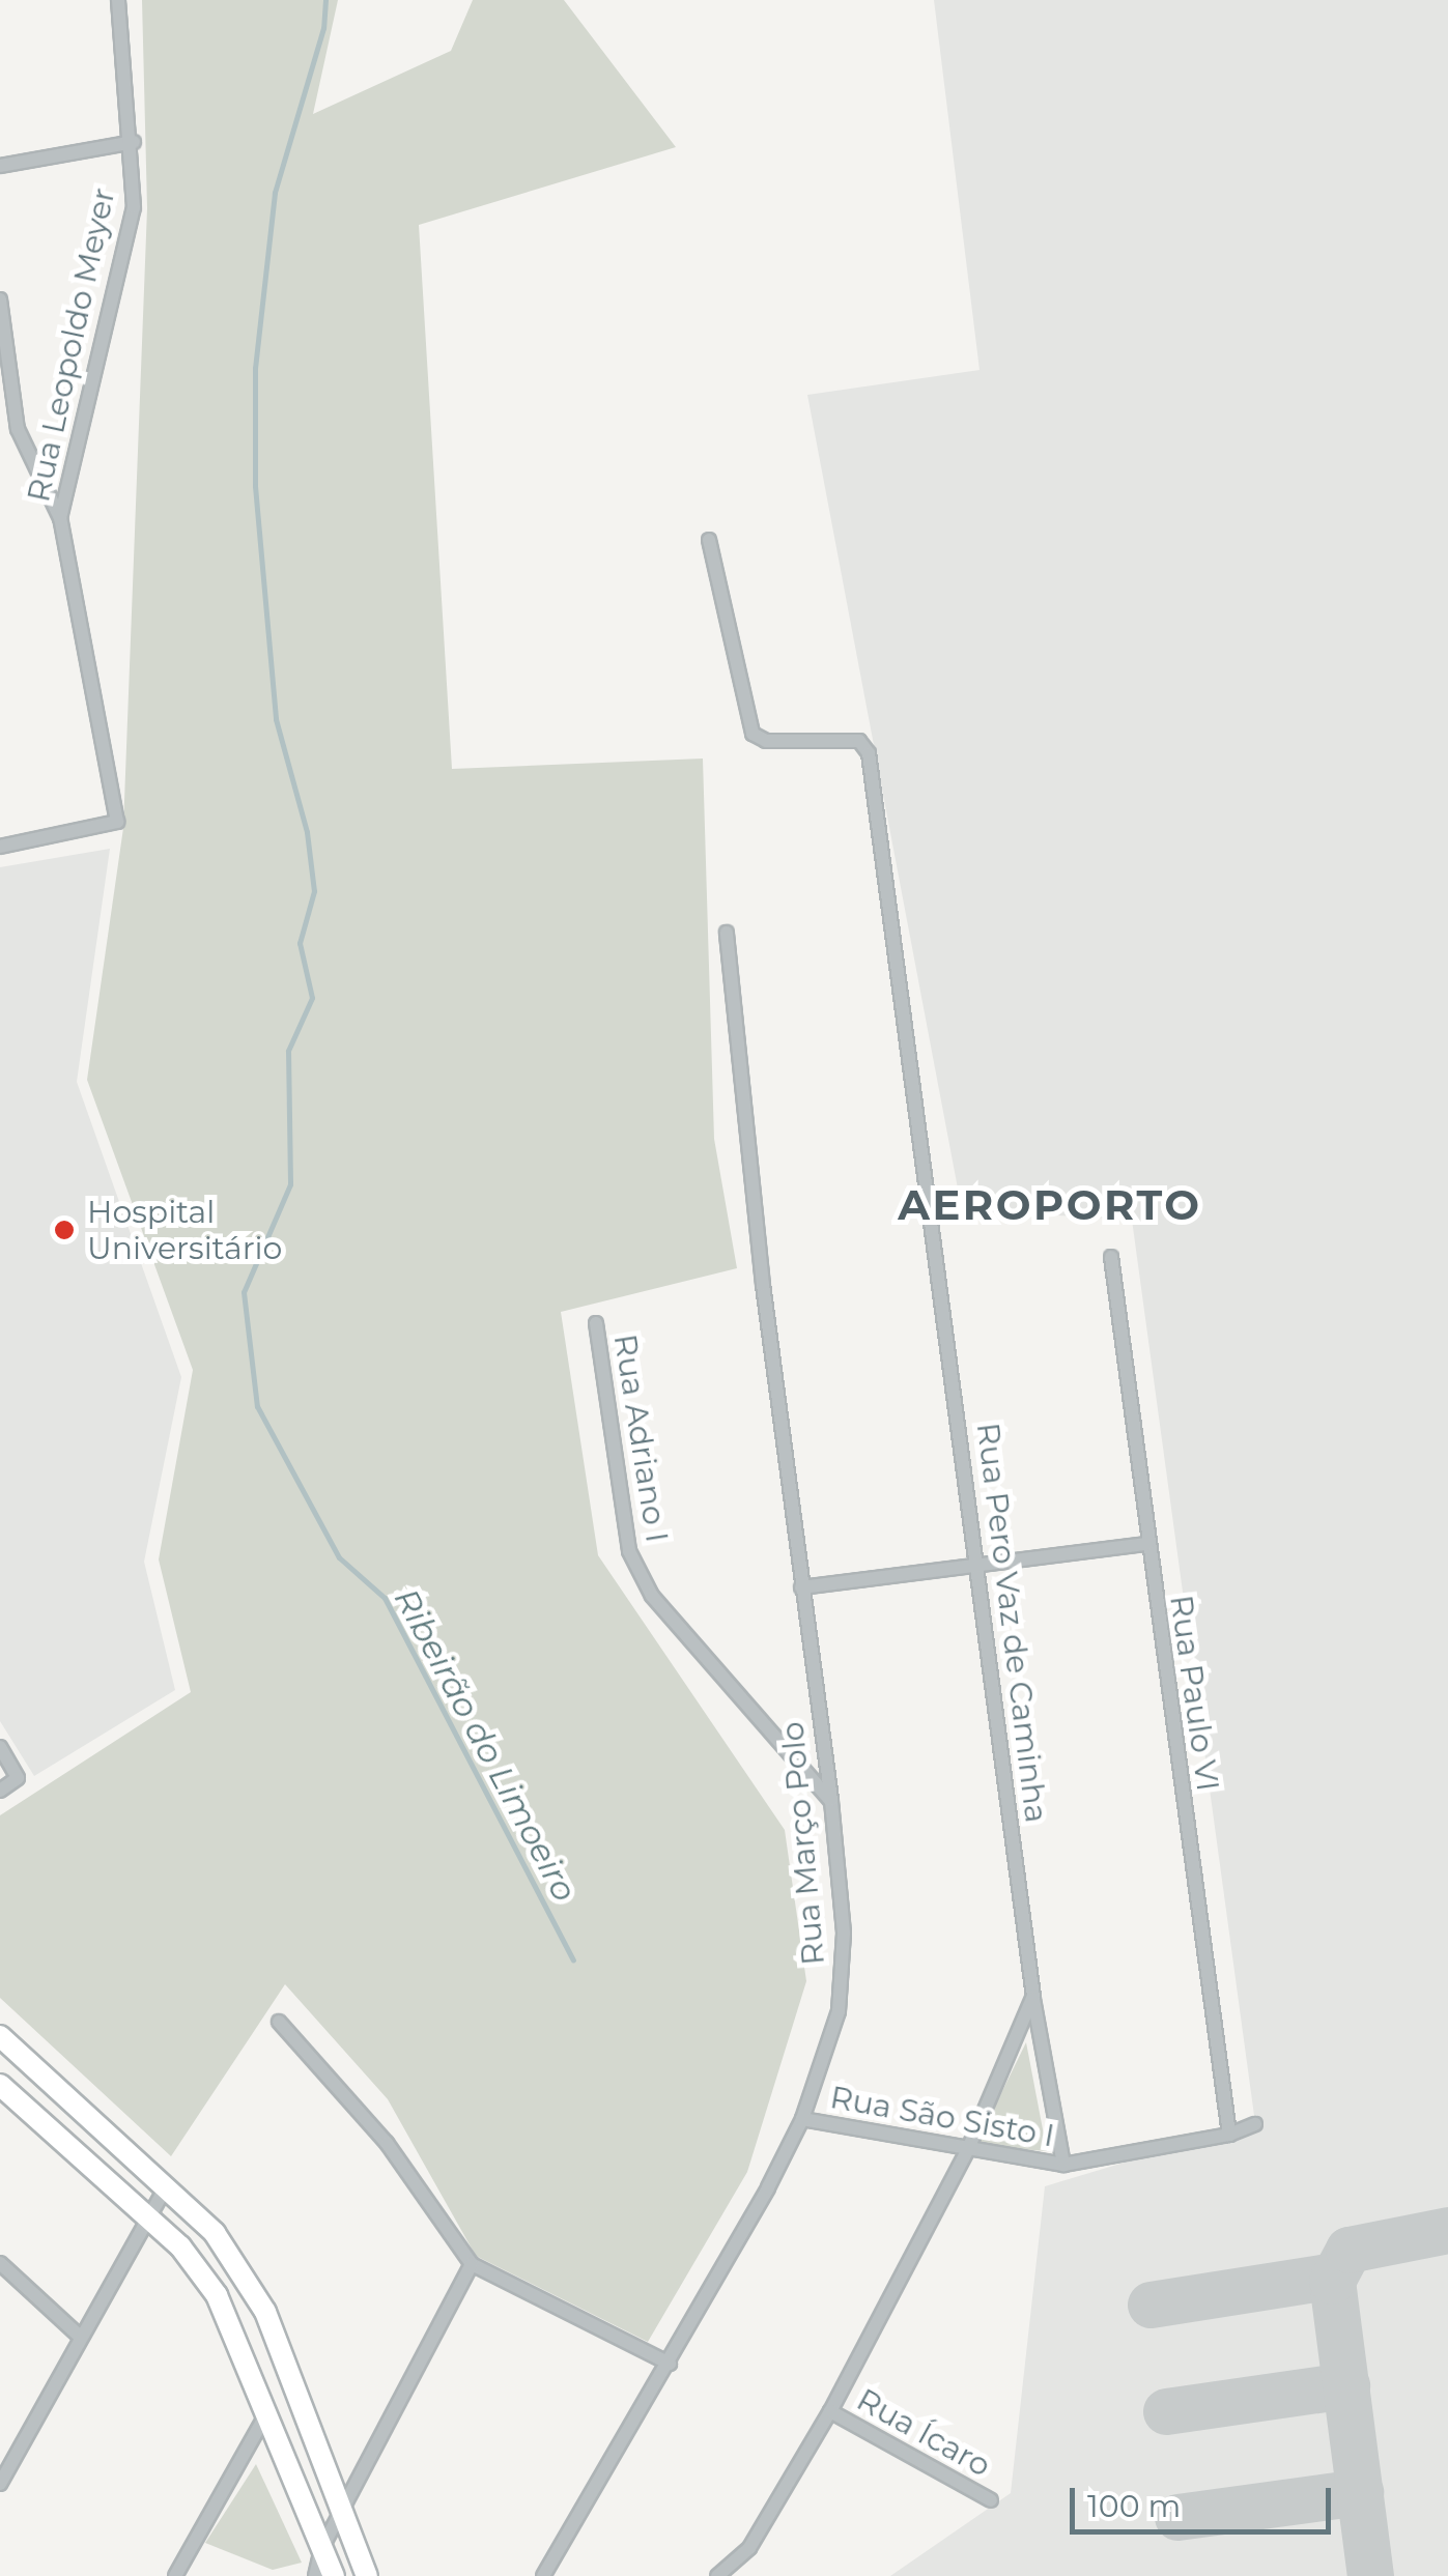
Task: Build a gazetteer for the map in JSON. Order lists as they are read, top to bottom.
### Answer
{
  "streets": {
    "street": [
      "Rua Leopoldo Meyer",
      "Rua Adriano I",
      "Rua Pero Vaz de Caminha",
      "Rua Paulo VI",
      "Rua Março Polo",
      "Rua São Sisto I",
      "Rua Ícaro"
    ]
  },
  "crossings": [
    ["Rua Adriano I", "Rua Março Polo"],
    ["Rua Pero Vaz de Caminha", "Rua São Sisto I"],
    ["Rua Paulo VI", "Rua São Sisto I"],
    ["Rua Março Polo", "Rua São Sisto I"]
  ],
  "districts": ["AEROPORTO"],
  "water": ["Ribeirão do Limoeiro"],
  "places": ["Hospital Universitário"],
  "scale_bar": "100 m"
}
